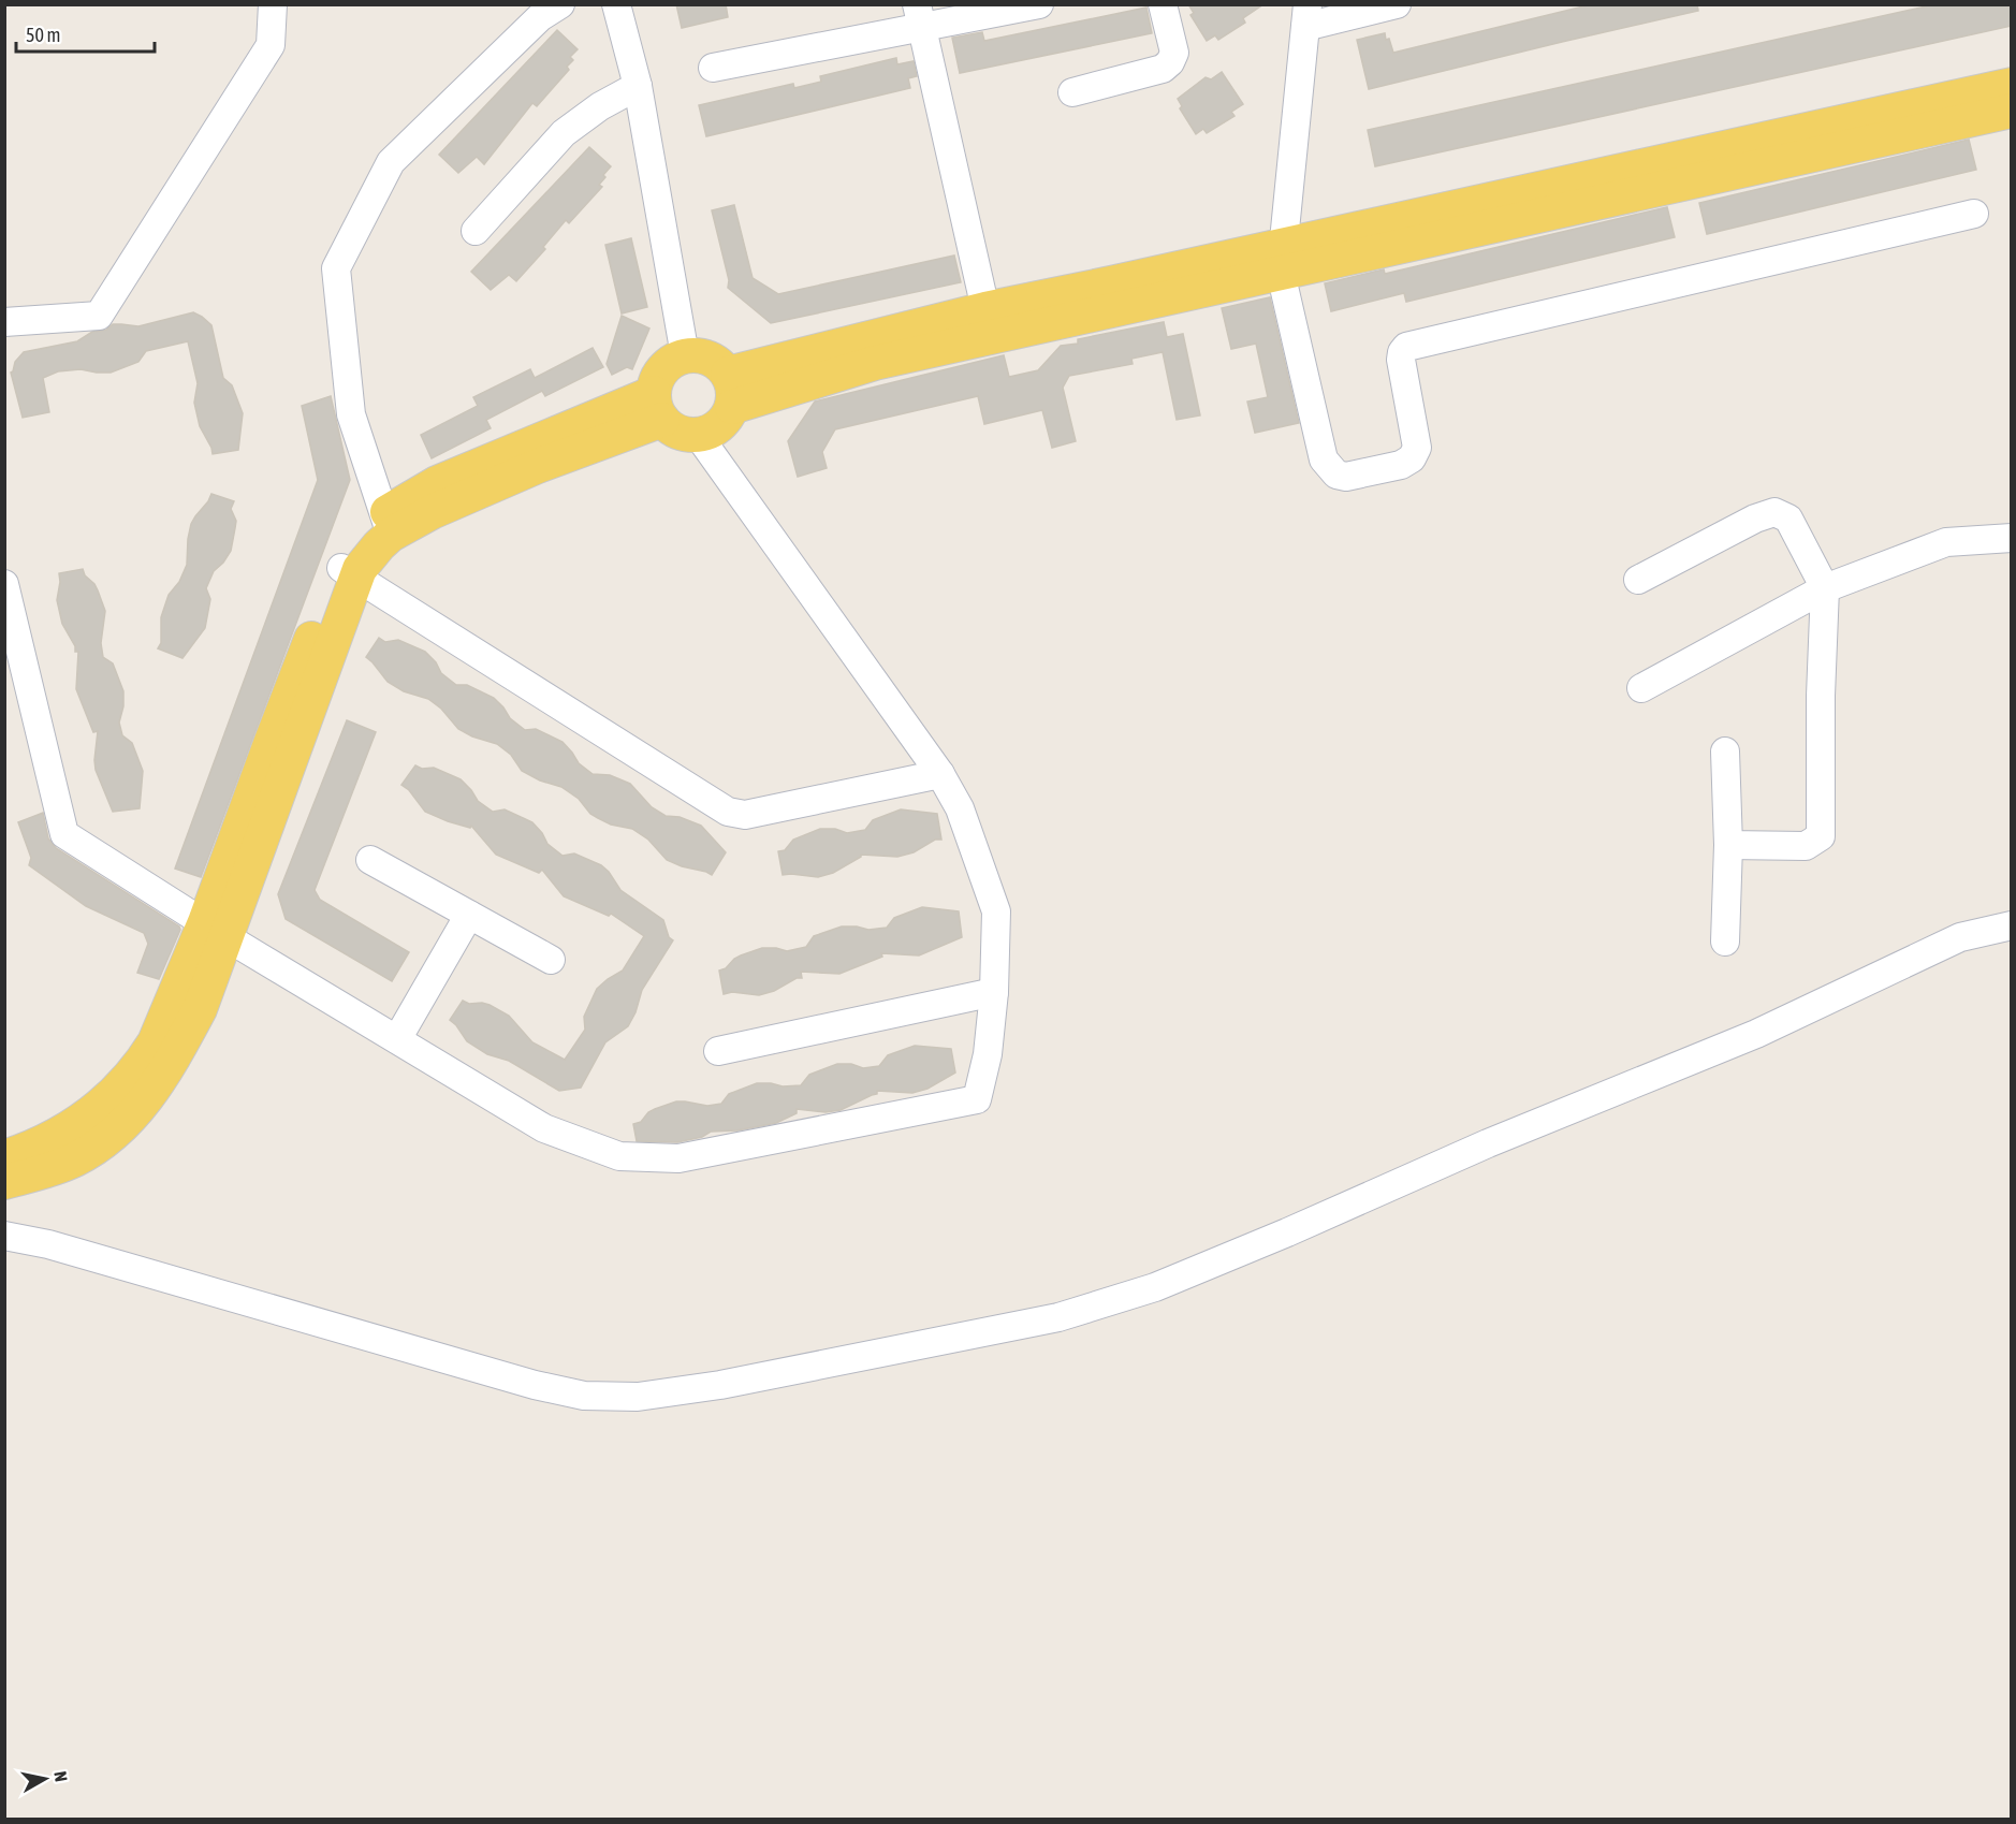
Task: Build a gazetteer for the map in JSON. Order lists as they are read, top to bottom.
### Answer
{
  "scale_bar": "50 m",
  "north": "right"
}
